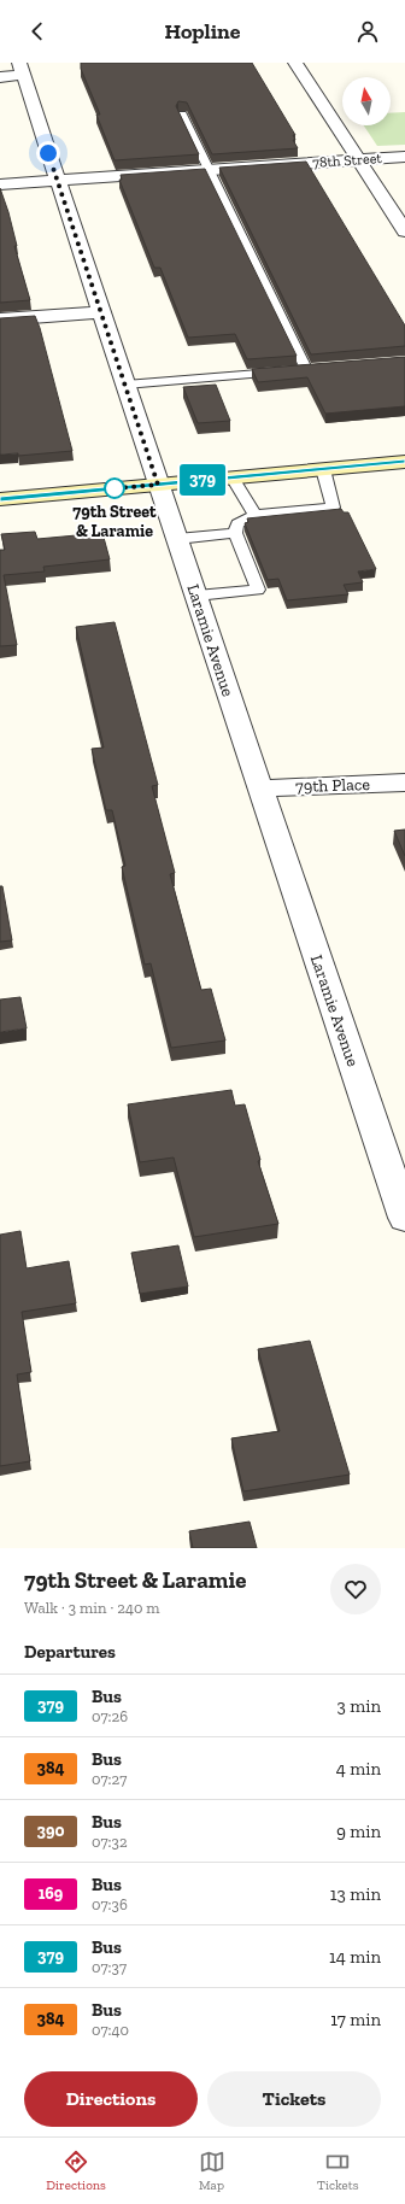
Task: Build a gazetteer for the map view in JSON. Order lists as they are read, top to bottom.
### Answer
{
  "streets": {
    "street": ["78th Street", "Laramie Avenue", "79th Place"]
  },
  "crossings": [
    ["78th Street", "Laramie Avenue"],
    ["Laramie Avenue", "79th Place"]
  ],
  "places": ["79th Street & Laramie"],
  "lines": ["bus line 379"],
  "north": "top",
  "page": {
    "header": "Hopline",
    "on_map": "379",
    "heading": [
      ["79th Street & Laramie", "Walk · 3 min · 240 m"],
      "Departures"
    ],
    "list": [
      {
        "mark": "379",
        "name": "Bus",
        "note": "07:26",
        "value": "3 min"
      },
      {
        "mark": "384",
        "name": "Bus",
        "note": "07:27",
        "value": "4 min"
      },
      {
        "mark": "390",
        "name": "Bus",
        "note": "07:32",
        "value": "9 min"
      },
      {
        "mark": "169",
        "name": "Bus",
        "note": "07:36",
        "value": "13 min"
      },
      {
        "mark": "379",
        "name": "Bus",
        "note": "07:37",
        "value": "14 min"
      },
      {
        "mark": "384",
        "name": "Bus",
        "note": "07:40",
        "value": "17 min"
      }
    ],
    "buttons": ["Directions", "Tickets"],
    "tabs": ["Directions", "Map", "Tickets"]
  }
}
